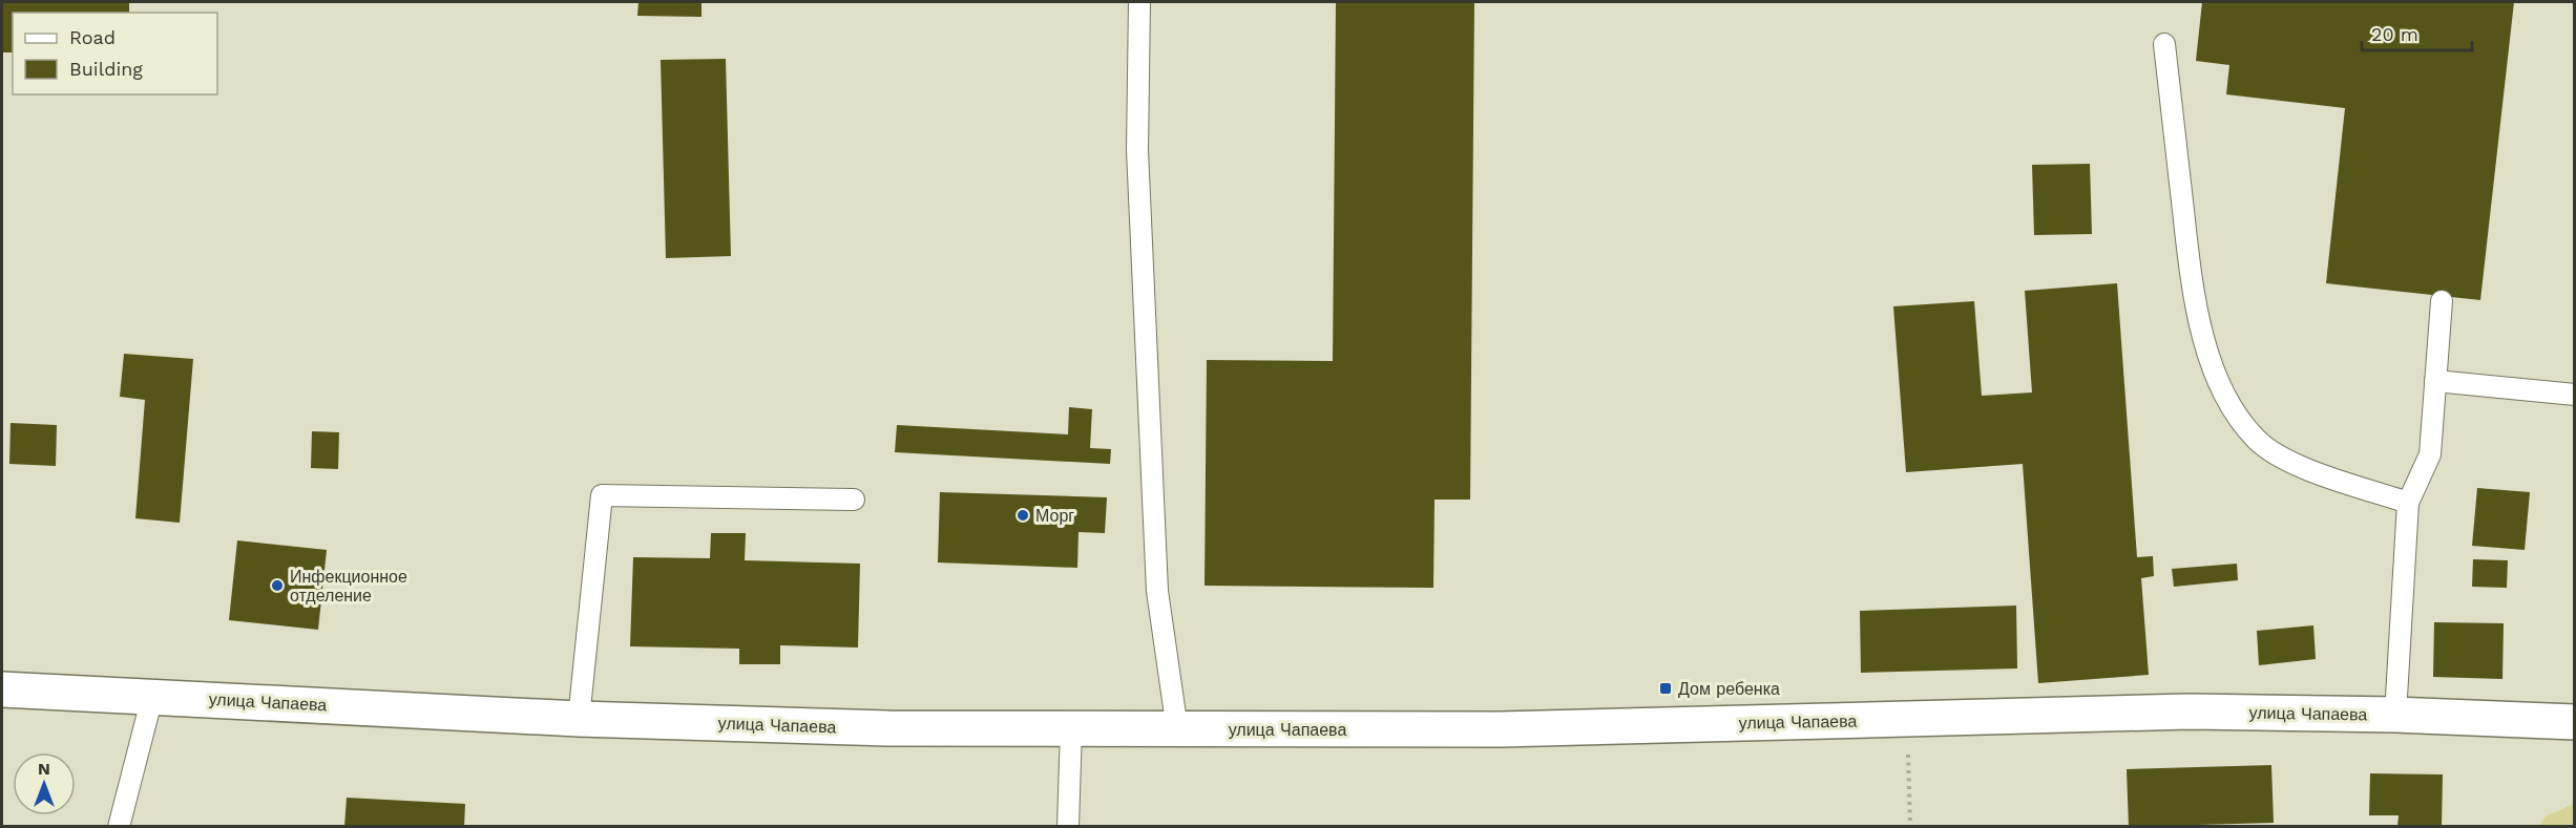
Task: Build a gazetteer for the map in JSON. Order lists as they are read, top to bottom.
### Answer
{
  "streets": {
    "main road": ["улица Чапаева"]
  },
  "places": {
    "other": ["Морг", "Инфекционное отделение"],
    "transit": ["Дом ребенка"]
  },
  "legend": ["Road", "Building"],
  "scale_bar": "20 m",
  "north": "top"
}
